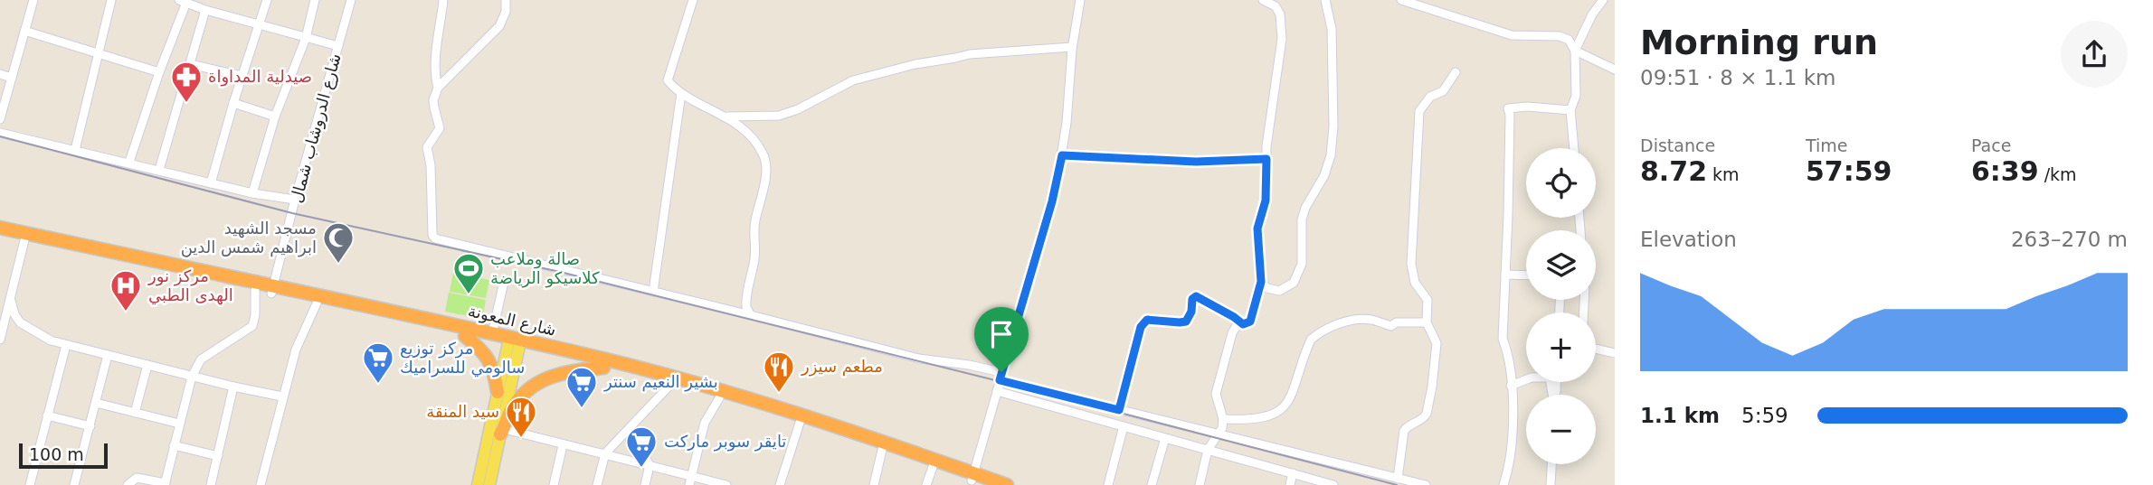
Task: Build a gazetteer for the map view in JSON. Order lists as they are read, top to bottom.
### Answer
{
  "streets": {
    "highway": ["شارع المعونة"],
    "street": ["شارع الدروشاب شمال"]
  },
  "crossings": [
    ["شارع الدروشاب شمال", "شارع المعونة"]
  ],
  "places": {
    "pharmacy": ["صيدلية المداواة"],
    "mosque": ["مسجد الشهيد ابراهيم شمس الدين"],
    "sports": ["صالة وملاعب كلاسيكو الرياضة"],
    "hospital": ["مركز نور الهدى الطبي"],
    "supermarket": ["مركز توزيع سالومي للسراميك", "بشير النعيم سنتر", "تايقر سوبر ماركت"],
    "restaurant": ["مطعم سيزر", "سيد المنقة"]
  },
  "scale_bar": "100 m",
  "page": {
    "heading": ["Morning run", "09:51 · 8 × 1.1 km"],
    "stats": [
      ["Distance", "8.72 km"],
      ["Time", "57:59"],
      ["Pace", "6:39 /km"]
    ],
    "map_buttons": ["+", "−"],
    "chart": ["Elevation", "263–270 m"],
    "list": [
      {
        "name": "1.1 km",
        "note": "5:59"
      }
    ],
    "scale": "100 m"
  }
}
